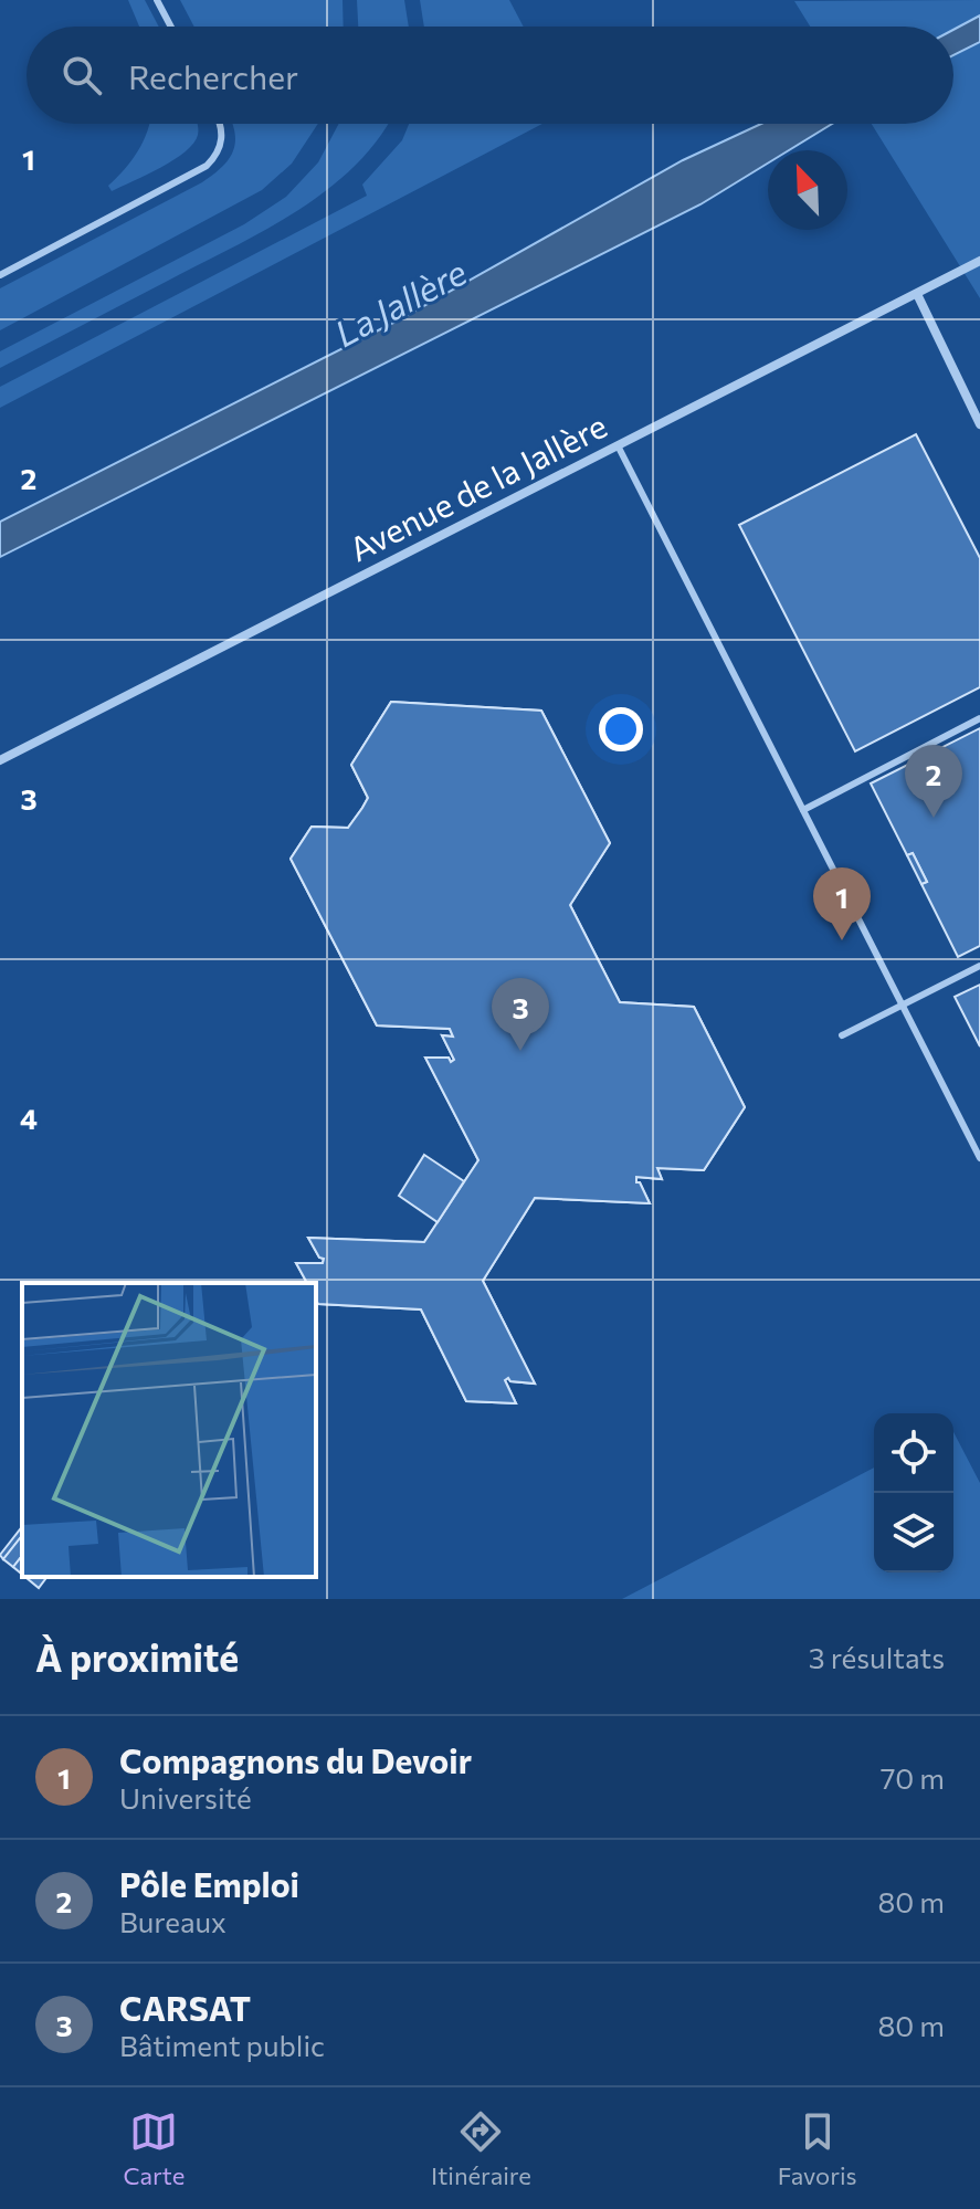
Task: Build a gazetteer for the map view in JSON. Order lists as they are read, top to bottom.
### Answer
{
  "streets": {
    "street": ["Avenue de la Jallère"]
  },
  "water": ["La Jallère"],
  "north": "top left",
  "page": {
    "search": "Rechercher",
    "pins": ["2", "1", "3"],
    "heading": ["À proximité", "3 résultats"],
    "list": [
      {
        "mark": "1",
        "name": "Compagnons du Devoir",
        "note": "Université",
        "value": "70 m"
      },
      {
        "mark": "2",
        "name": "Pôle Emploi",
        "note": "Bureaux",
        "value": "80 m"
      },
      {
        "mark": "3",
        "name": "CARSAT",
        "note": "Bâtiment public",
        "value": "80 m"
      }
    ],
    "nav": ["Carte", "Itinéraire", "Favoris"]
  },
  "grid": {
    "rows": [
      "1",
      "2",
      "3",
      "4"
    ]
  }
}
